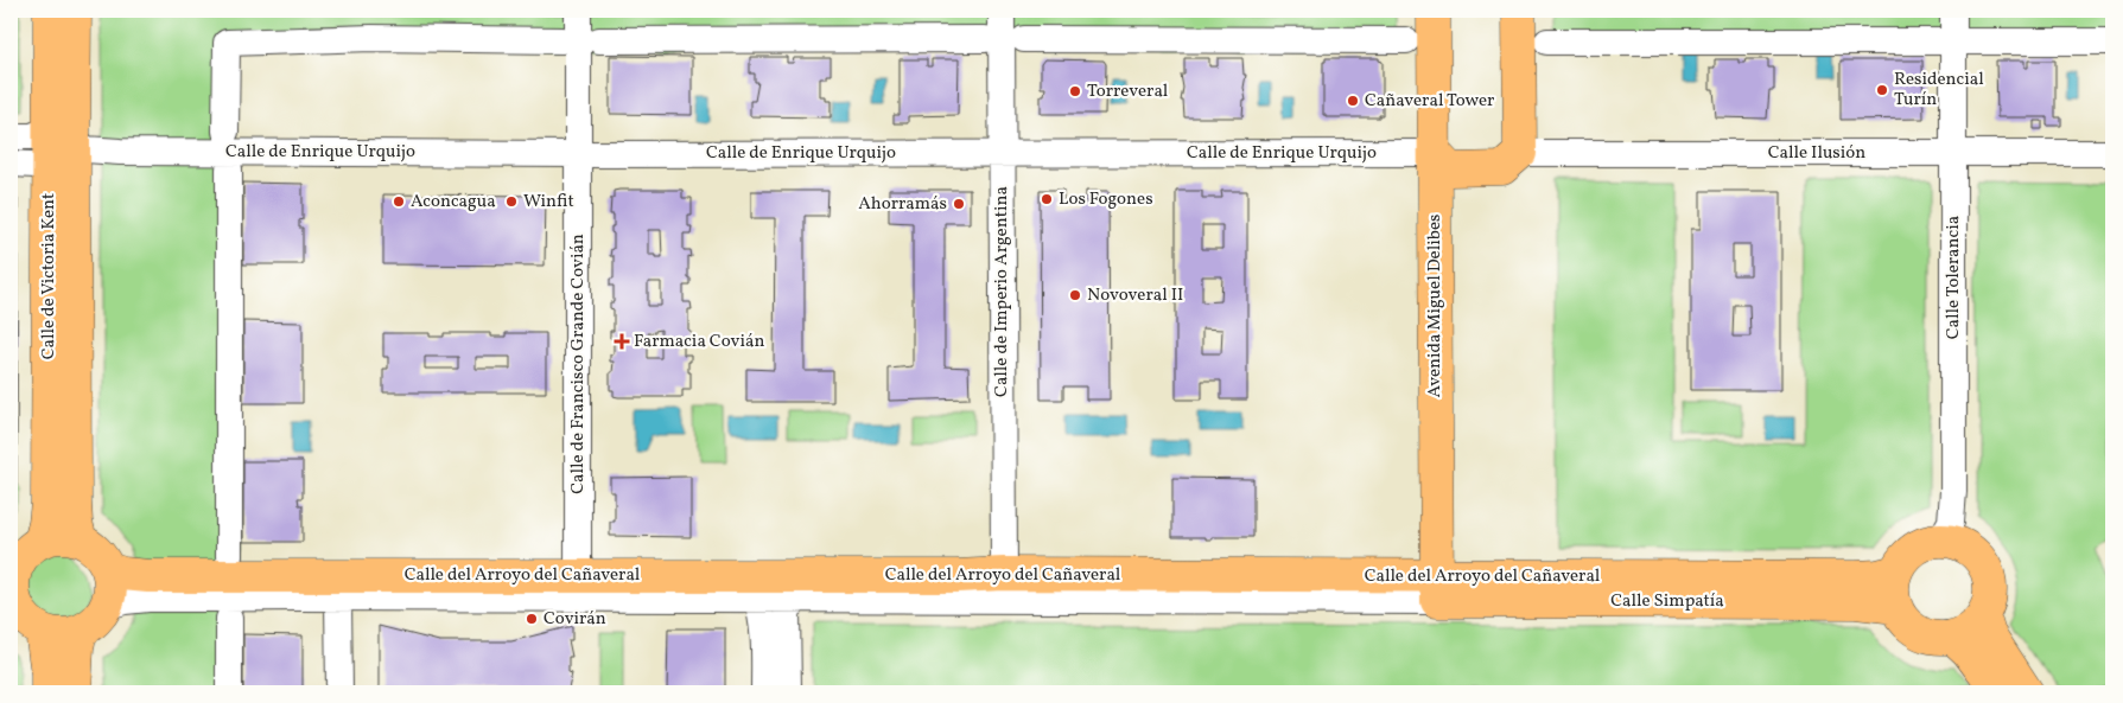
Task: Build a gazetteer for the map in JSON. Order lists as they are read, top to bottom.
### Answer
{
  "streets": {
    "main road": [
      "Calle de Victoria Kent",
      "Avenida Miguel Delibes",
      "Calle del Arroyo del Cañaveral",
      "Calle Simpatía"
    ],
    "street": [
      "Calle de Enrique Urquijo",
      "Calle Ilusión",
      "Calle Tolerancia",
      "Calle de Imperio Argentina",
      "Calle de Francisco Grande Covián"
    ]
  },
  "crossings": [
    ["Calle de Enrique Urquijo", "Calle de Victoria Kent"],
    ["Calle de Enrique Urquijo", "Calle de Imperio Argentina"],
    ["Calle de Enrique Urquijo", "Avenida Miguel Delibes"],
    ["Calle de Enrique Urquijo", "Calle de Francisco Grande Covián"],
    ["Calle Ilusión", "Calle Tolerancia"],
    ["Calle de Victoria Kent", "Calle del Arroyo del Cañaveral"],
    ["Calle Tolerancia", "Calle del Arroyo del Cañaveral"],
    ["Calle Tolerancia", "Calle Simpatía"],
    ["Calle de Imperio Argentina", "Calle del Arroyo del Cañaveral"],
    ["Avenida Miguel Delibes", "Calle del Arroyo del Cañaveral"],
    ["Avenida Miguel Delibes", "Calle Simpatía"],
    ["Calle de Francisco Grande Covián", "Calle del Arroyo del Cañaveral"],
    ["Calle del Arroyo del Cañaveral", "Calle Simpatía"]
  ],
  "places": {
    "other": [
      "Residencial Turín",
      "Torreveral",
      "Cañaveral Tower",
      "Los Fogones",
      "Aconcagua",
      "Winfit",
      "Ahorramás",
      "Novoveral II",
      "Covirán"
    ],
    "health": ["Farmacia Covián"]
  }
}
